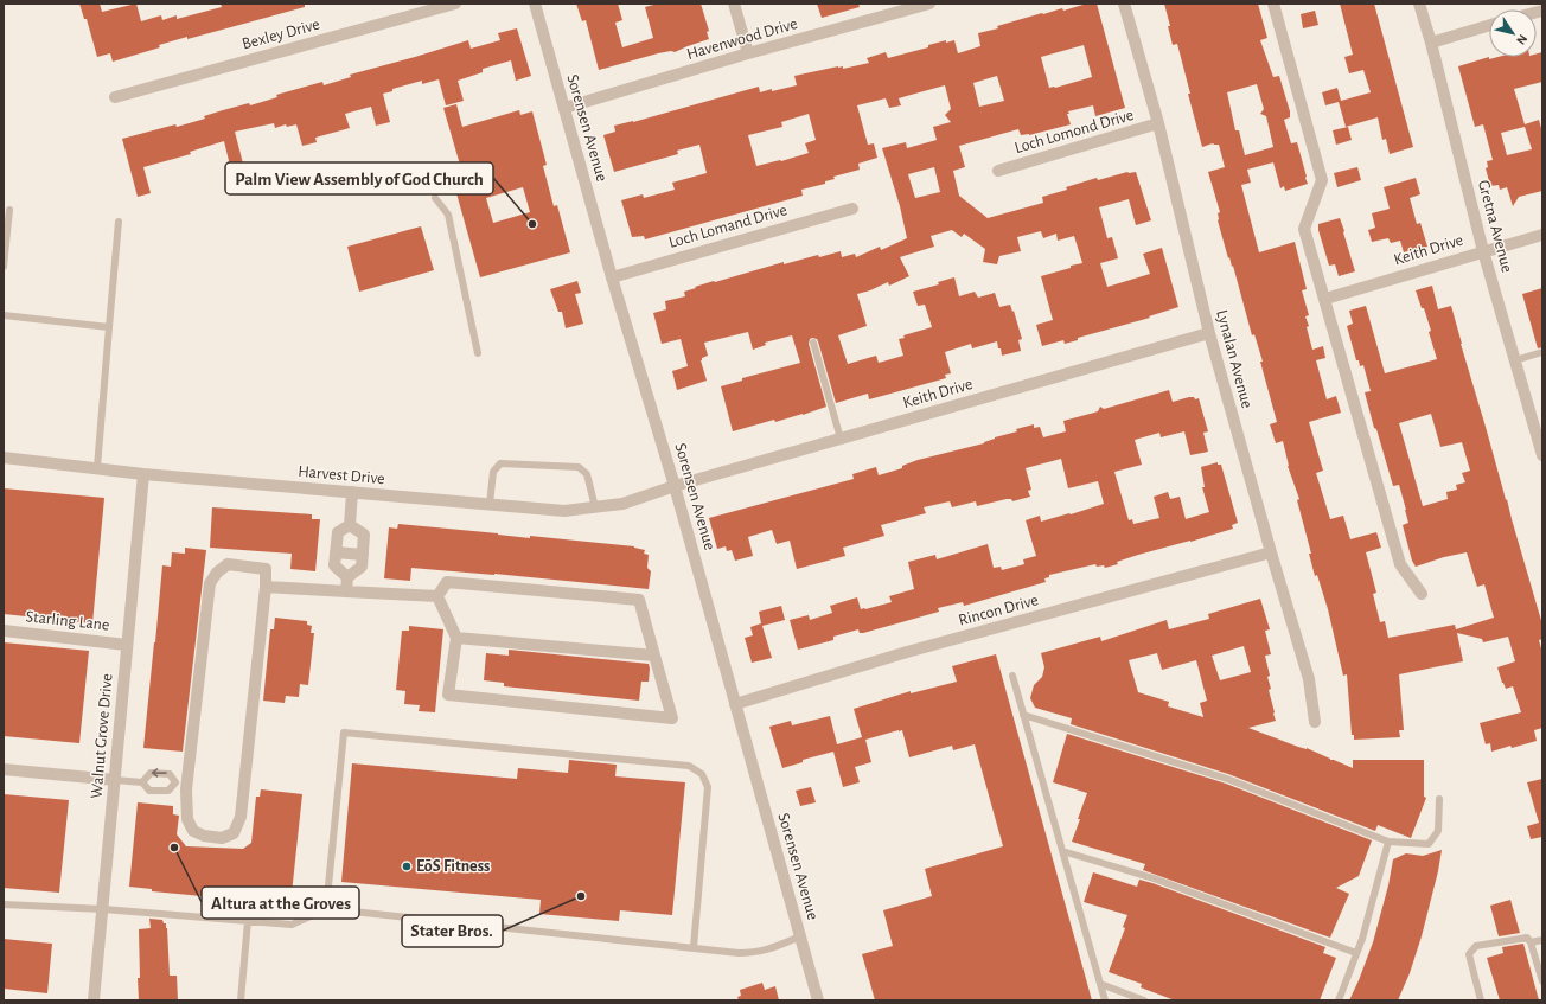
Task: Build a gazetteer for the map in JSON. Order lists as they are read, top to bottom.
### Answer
{
  "streets": {
    "street": [
      "Bexley Drive",
      "Havenwood Drive",
      "Sorensen Avenue",
      "Loch Lomond Drive",
      "Loch Lomand Drive",
      "Gretna Avenue",
      "Keith Drive",
      "Lynalan Avenue",
      "Harvest Drive",
      "Rincon Drive",
      "Starling Lane",
      "Walnut Grove Drive"
    ]
  },
  "crossings": [
    ["Havenwood Drive", "Sorensen Avenue"],
    ["Sorensen Avenue", "Loch Lomand Drive"],
    ["Sorensen Avenue", "Keith Drive"],
    ["Sorensen Avenue", "Harvest Drive"],
    ["Sorensen Avenue", "Rincon Drive"],
    ["Loch Lomond Drive", "Lynalan Avenue"],
    ["Gretna Avenue", "Keith Drive"],
    ["Keith Drive", "Lynalan Avenue"],
    ["Keith Drive", "Harvest Drive"],
    ["Lynalan Avenue", "Rincon Drive"],
    ["Harvest Drive", "Walnut Grove Drive"],
    ["Starling Lane", "Walnut Grove Drive"]
  ],
  "places": [
    "Palm View Assembly of God Church",
    "Altura at the Groves",
    "EōS Fitness",
    "Stater Bros."
  ],
  "north": "bottom right"
}
